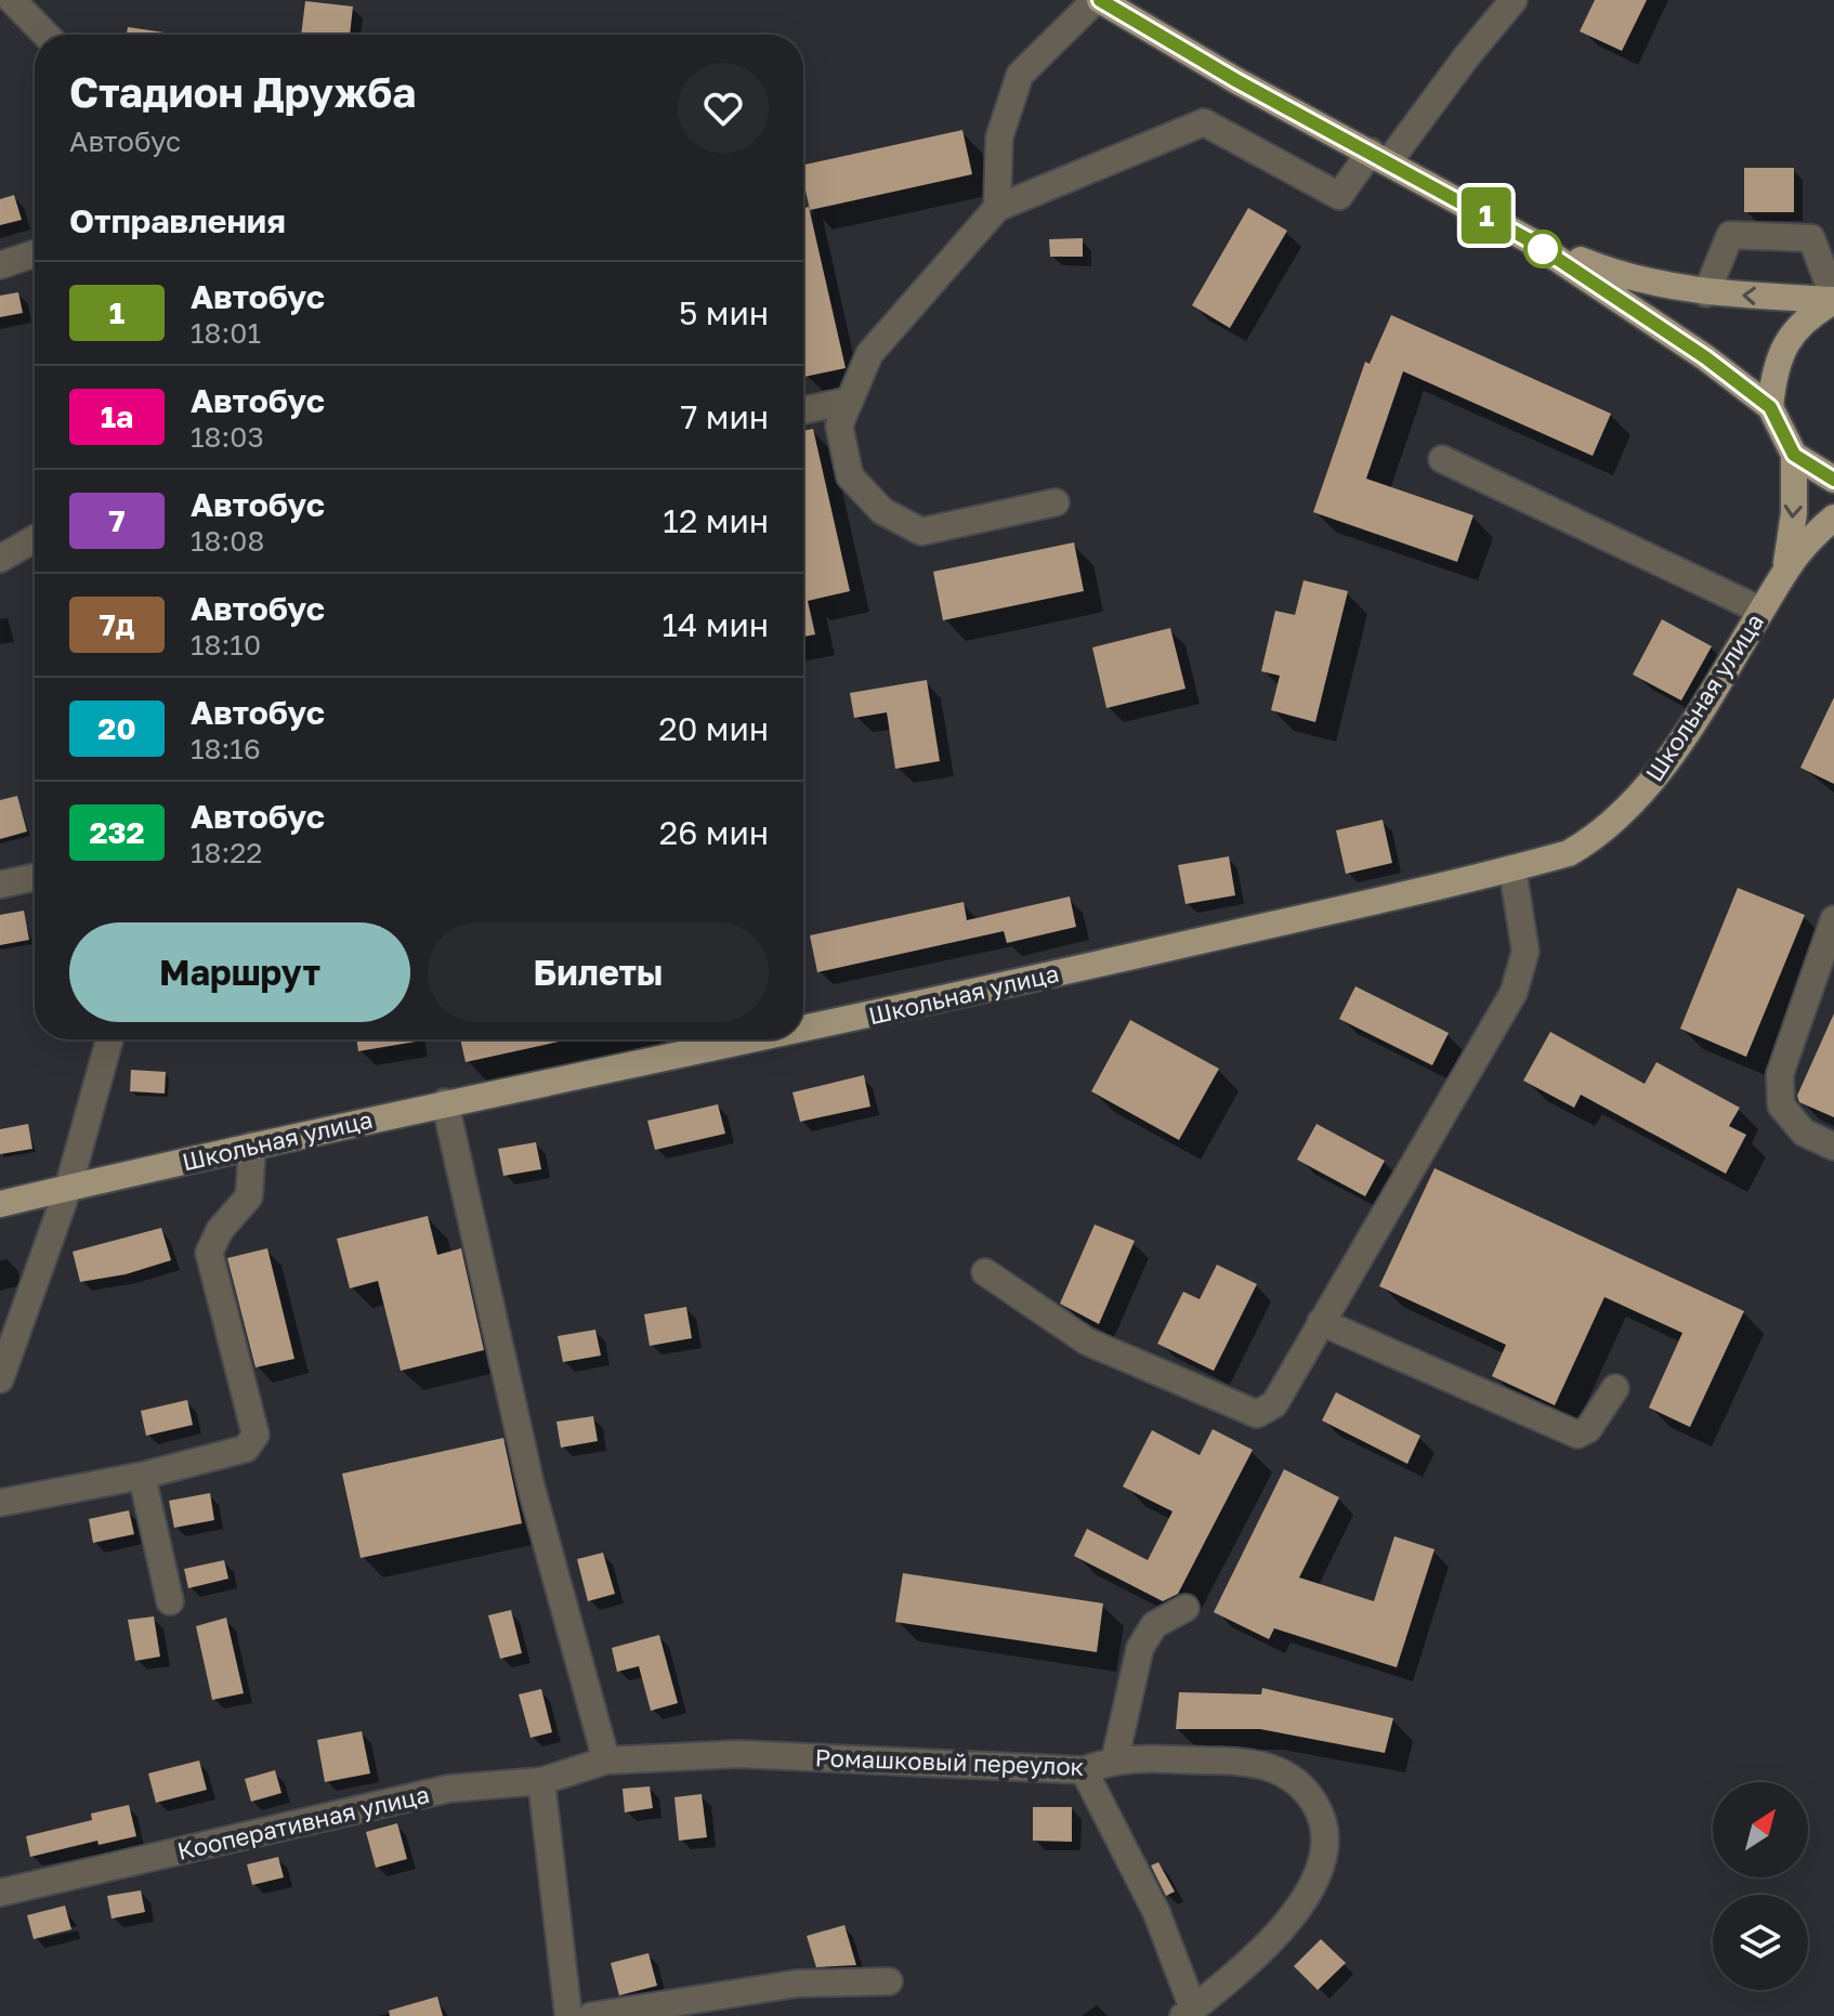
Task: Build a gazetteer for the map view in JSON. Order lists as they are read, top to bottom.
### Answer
{
  "streets": {
    "main road": ["Школьная улица"],
    "street": ["Ромашковый переулок", "Кооперативная улица"]
  },
  "crossings": [
    ["Ромашковый переулок", "Кооперативная улица"]
  ],
  "lines": ["bus line 1"],
  "north": "top right",
  "page": {
    "on_map": "1",
    "heading": [
      ["Стадион Дружба", "Автобус"],
      "Отправления"
    ],
    "list": [
      {
        "mark": "1",
        "name": "Автобус",
        "note": "18:01",
        "value": "5 мин"
      },
      {
        "mark": "1а",
        "name": "Автобус",
        "note": "18:03",
        "value": "7 мин"
      },
      {
        "mark": "7",
        "name": "Автобус",
        "note": "18:08",
        "value": "12 мин"
      },
      {
        "mark": "7д",
        "name": "Автобус",
        "note": "18:10",
        "value": "14 мин"
      },
      {
        "mark": "20",
        "name": "Автобус",
        "note": "18:16",
        "value": "20 мин"
      },
      {
        "mark": "232",
        "name": "Автобус",
        "note": "18:22",
        "value": "26 мин"
      }
    ],
    "buttons": ["Маршрут", "Билеты"]
  }
}
